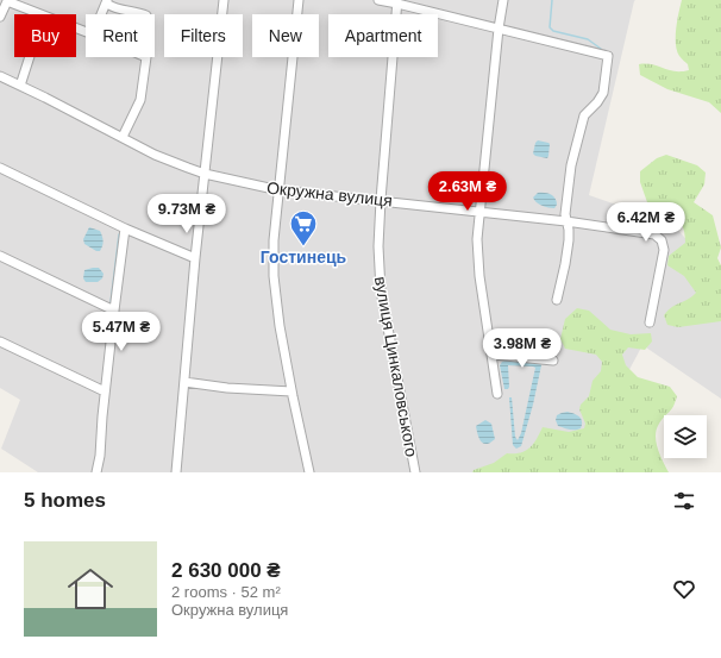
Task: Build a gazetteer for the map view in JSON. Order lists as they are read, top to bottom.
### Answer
{
  "streets": {
    "street": ["Окружна вулиця", "вулиця Цинкаловського"]
  },
  "crossings": [
    ["Окружна вулиця", "вулиця Цинкаловського"]
  ],
  "places": {
    "supermarket": ["Гостинець"]
  },
  "page": {
    "chip": [
      "Buy",
      "Rent",
      "Filters",
      "New",
      "Apartment"
    ],
    "price": [
      "2.63M ₴",
      "9.73M ₴",
      "6.42M ₴",
      "5.47M ₴",
      "3.98M ₴"
    ],
    "heading": "5 homes",
    "list": [
      {
        "name": "2 630 000 ₴",
        "note": "2 rooms · 52 m² · Окружна вулиця"
      }
    ]
  }
}
